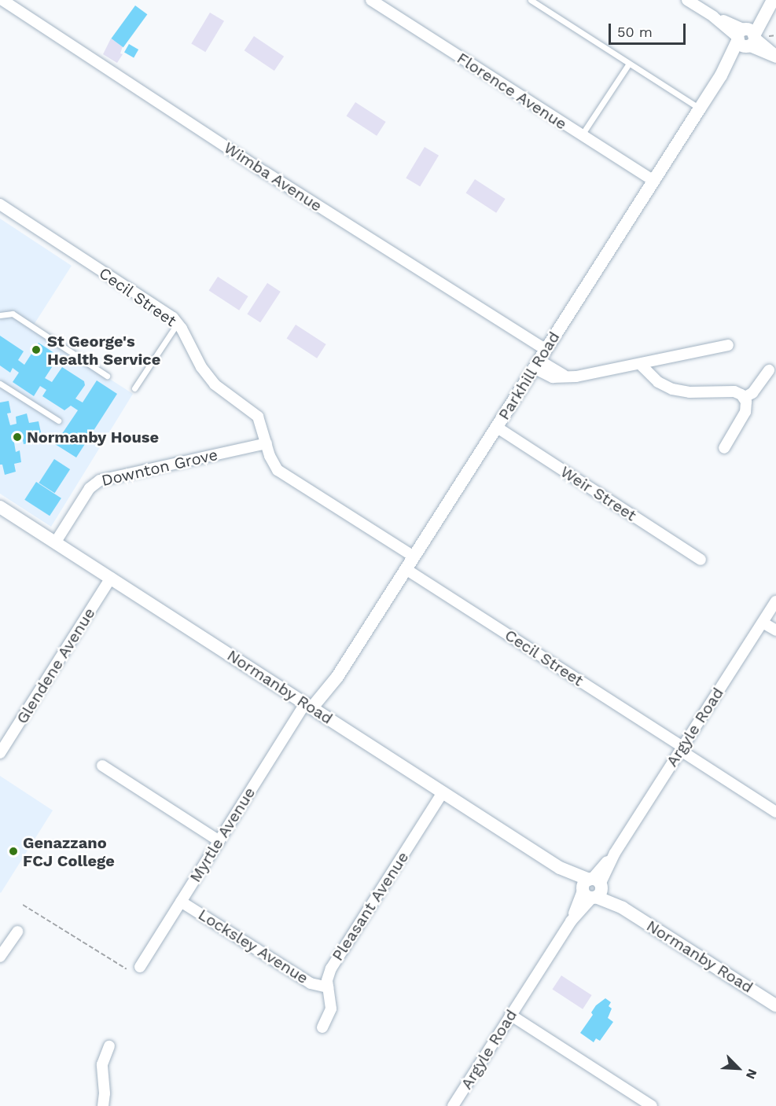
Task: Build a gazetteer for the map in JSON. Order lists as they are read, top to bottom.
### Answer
{
  "streets": {
    "street": [
      "Florence Avenue",
      "Wimba Avenue",
      "Cecil Street",
      "Parkhill Road",
      "Downton Grove",
      "Weir Street",
      "Glendene Avenue",
      "Normanby Road",
      "Argyle Road",
      "Myrtle Avenue",
      "Pleasant Avenue",
      "Locksley Avenue"
    ]
  },
  "crossings": [
    ["Florence Avenue", "Parkhill Road"],
    ["Wimba Avenue", "Parkhill Road"],
    ["Cecil Street", "Parkhill Road"],
    ["Cecil Street", "Downton Grove"],
    ["Cecil Street", "Argyle Road"],
    ["Parkhill Road", "Weir Street"],
    ["Parkhill Road", "Normanby Road"],
    ["Parkhill Road", "Myrtle Avenue"],
    ["Downton Grove", "Normanby Road"],
    ["Glendene Avenue", "Normanby Road"],
    ["Normanby Road", "Argyle Road"],
    ["Normanby Road", "Myrtle Avenue"],
    ["Normanby Road", "Pleasant Avenue"],
    ["Myrtle Avenue", "Locksley Avenue"],
    ["Pleasant Avenue", "Locksley Avenue"]
  ],
  "places": ["St George's Health Service", "Normanby House", "Genazzano FCJ College"],
  "scale_bar": "50 m",
  "north": "bottom right"
}
